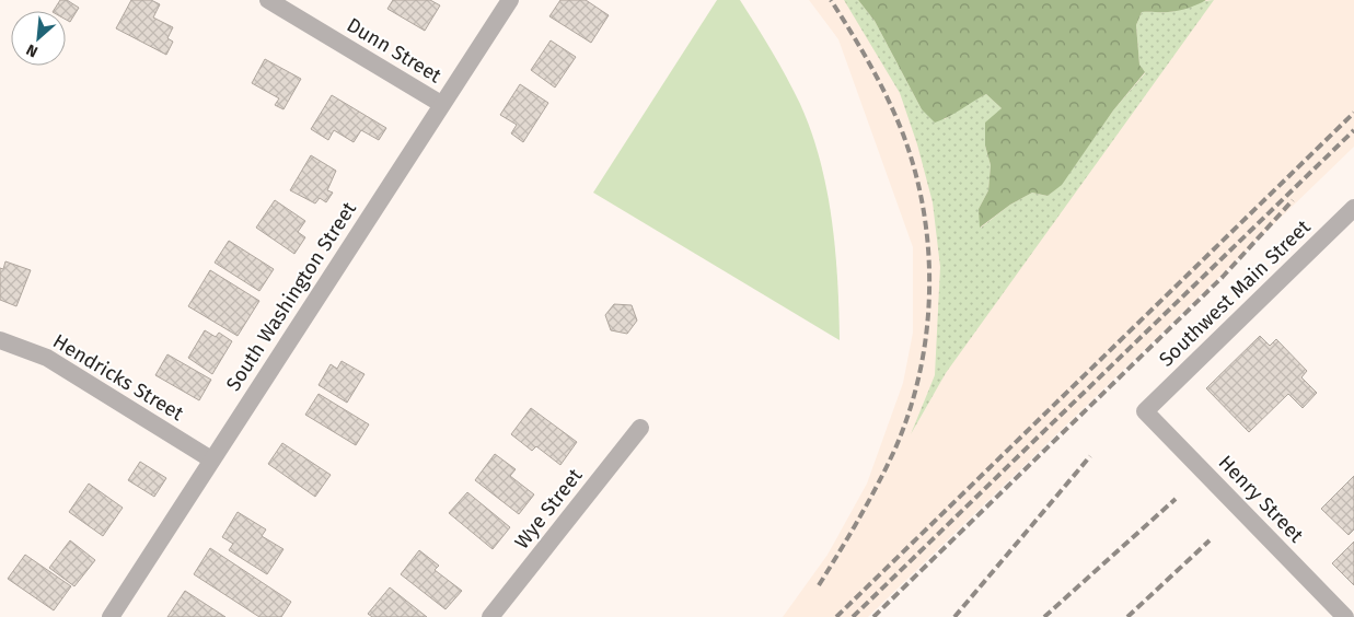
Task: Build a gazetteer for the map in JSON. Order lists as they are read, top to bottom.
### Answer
{
  "streets": {
    "street": [
      "Dunn Street",
      "Southwest Main Street",
      "South Washington Street",
      "Hendricks Street",
      "Henry Street",
      "Wye Street"
    ]
  },
  "crossings": [
    ["Dunn Street", "South Washington Street"],
    ["Southwest Main Street", "Henry Street"],
    ["South Washington Street", "Hendricks Street"]
  ],
  "north": "bottom left"
}
